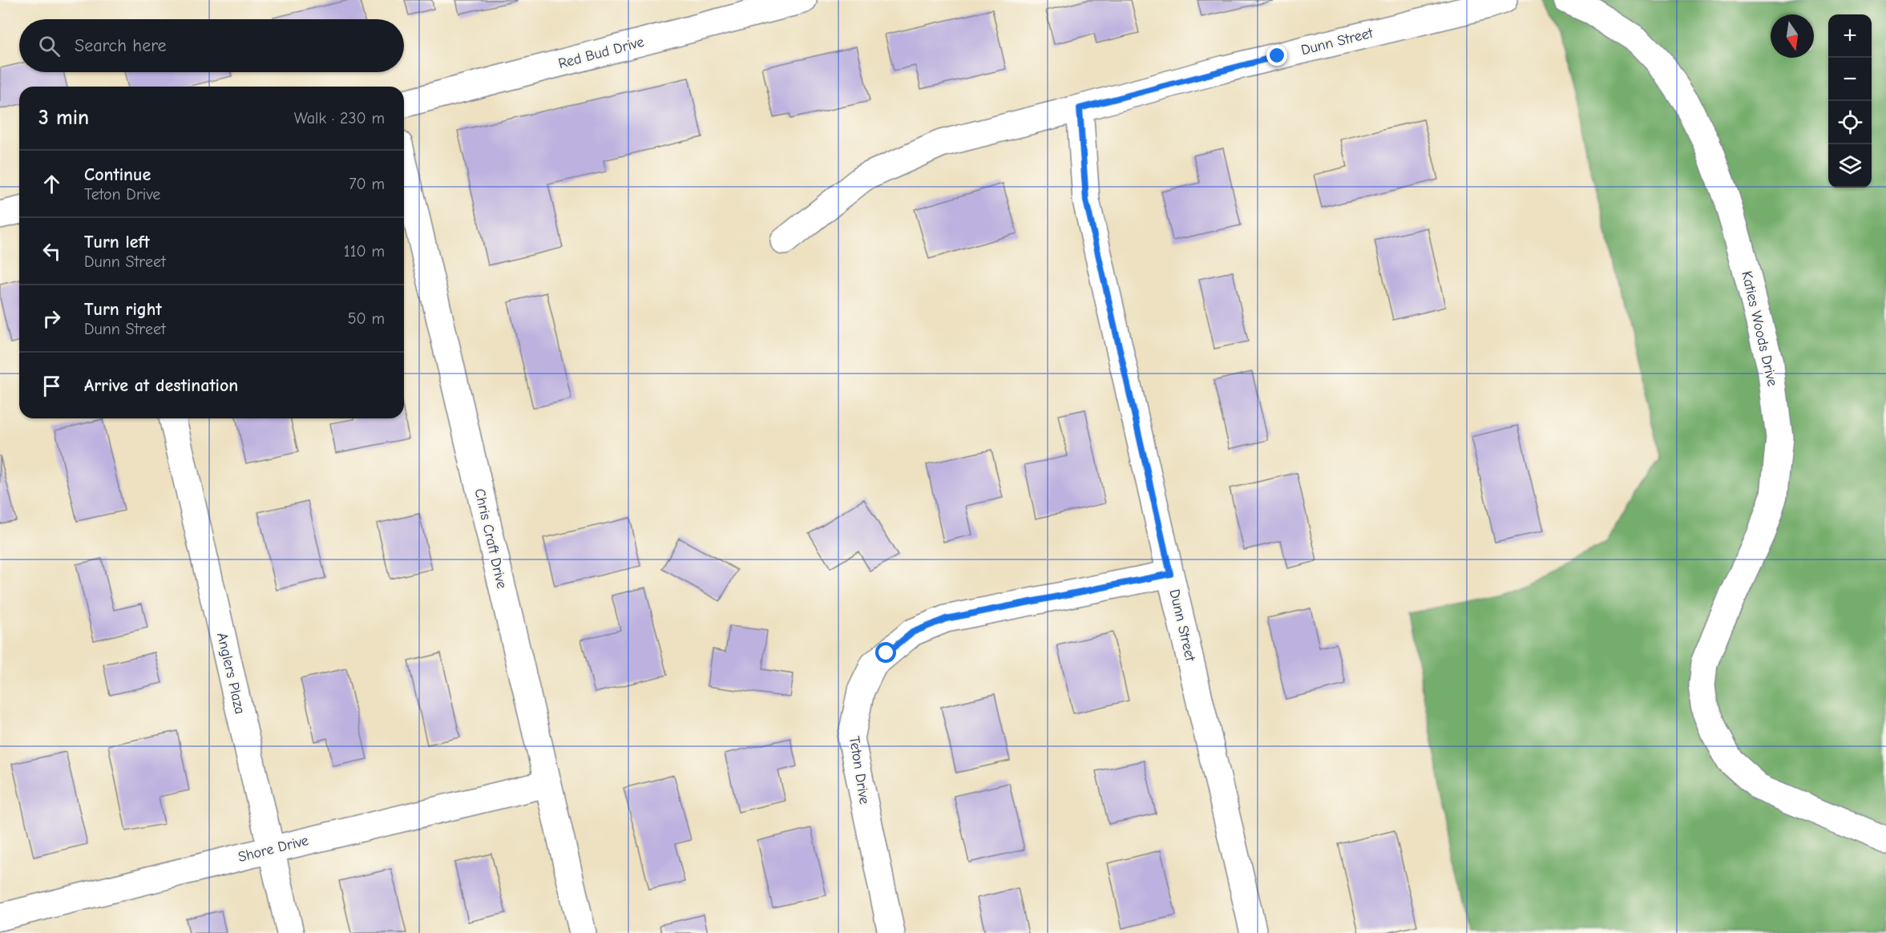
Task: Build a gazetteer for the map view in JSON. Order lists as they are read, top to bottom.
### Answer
{
  "streets": {
    "street": [
      "Dunn Street",
      "Red Bud Drive",
      "Katies Woods Drive",
      "Chris Craft Drive",
      "Anglers Plaza",
      "Teton Drive",
      "Shore Drive"
    ]
  },
  "crossings": [
    ["Dunn Street", "Teton Drive"],
    ["Chris Craft Drive", "Shore Drive"],
    ["Anglers Plaza", "Shore Drive"]
  ],
  "north": "bottom",
  "page": {
    "map_buttons": ["+", "−"],
    "search": "Search here",
    "heading": ["3 min", "Walk · 230 m"],
    "list": [
      ["Continue", "Teton Drive", "70 m"],
      ["Turn left", "Dunn Street", "110 m"],
      ["Turn right", "Dunn Street", "50 m"],
      "Arrive at destination"
    ]
  }
}
